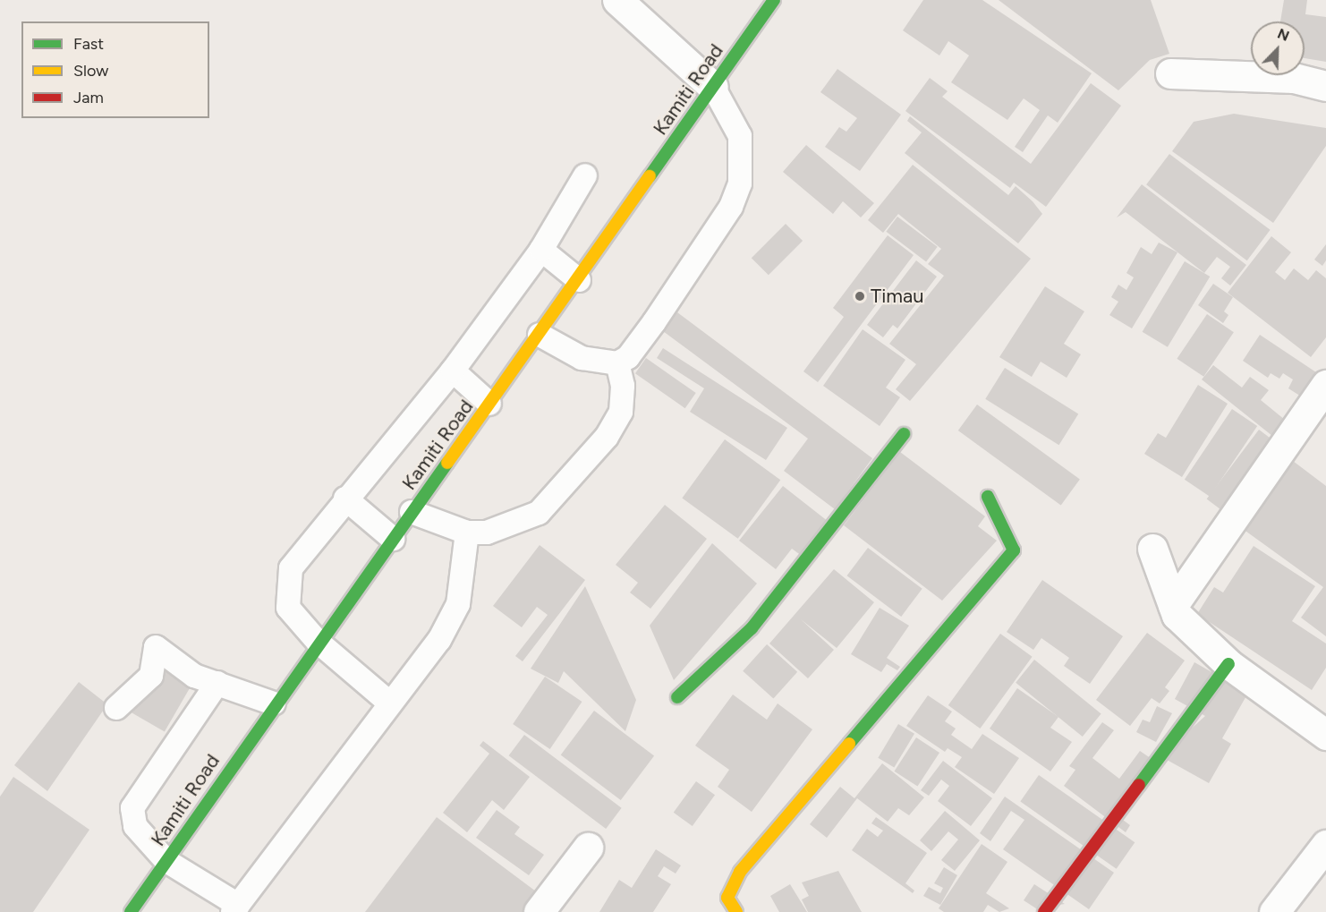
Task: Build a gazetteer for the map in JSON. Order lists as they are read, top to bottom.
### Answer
{
  "streets": {
    "street": ["Kamiti Road"]
  },
  "places": ["Timau"],
  "legend": ["Fast", "Slow", "Jam"],
  "north": "top right"
}
